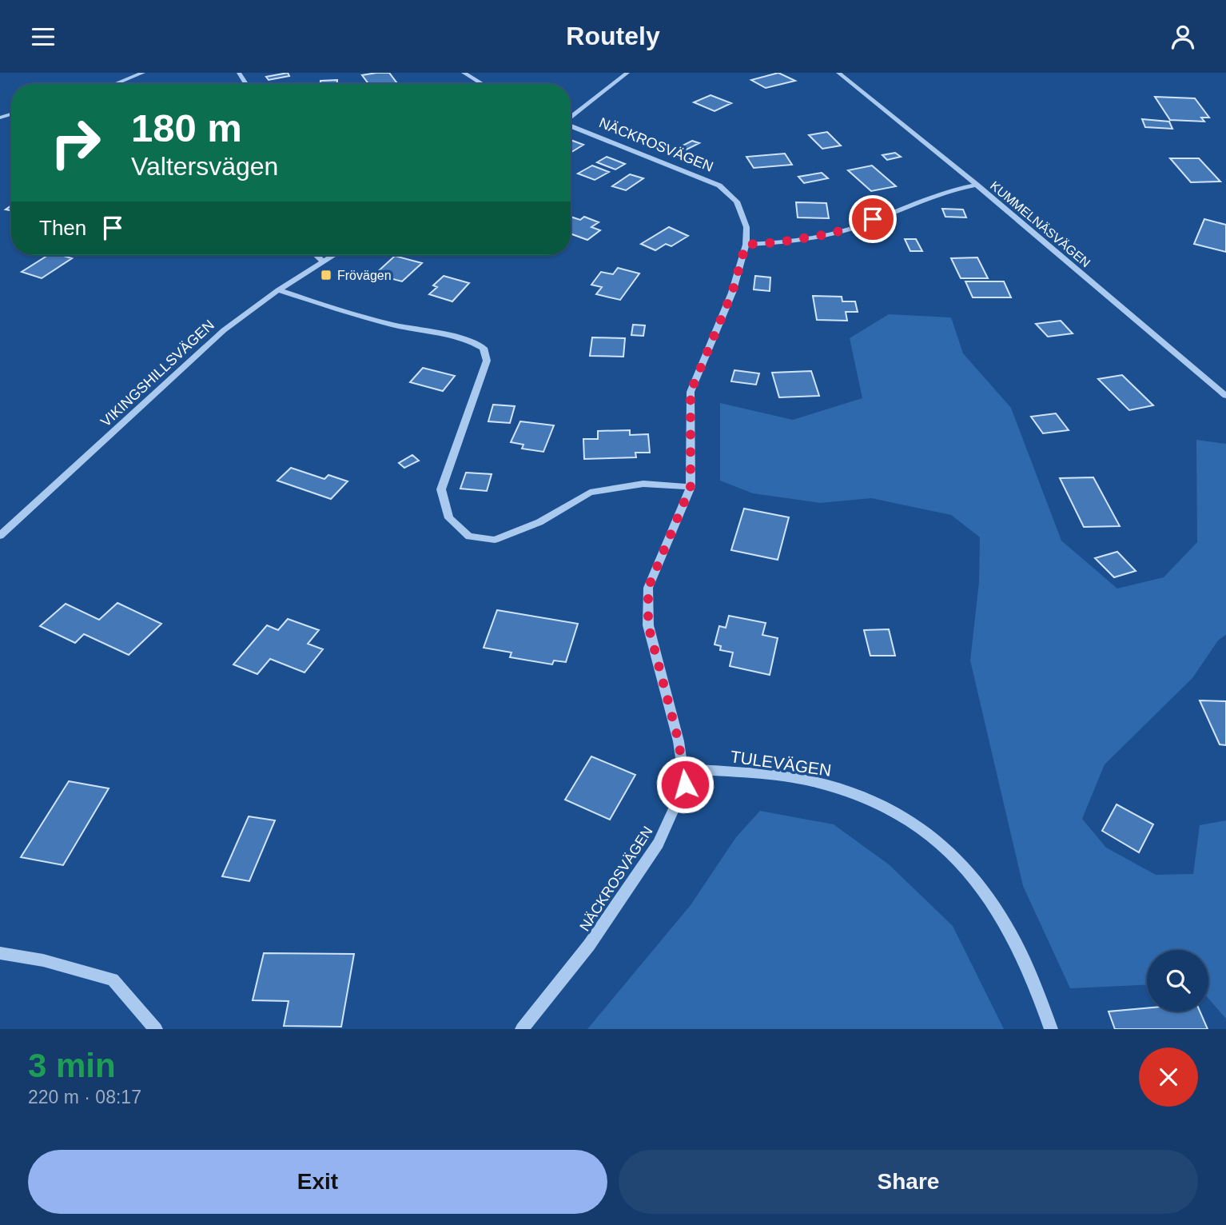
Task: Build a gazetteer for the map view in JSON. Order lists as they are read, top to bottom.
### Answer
{
  "streets": {
    "street": [
      "NÄCKROSVÄGEN",
      "KUMMELNÄSVÄGEN",
      "VIKINGSHILLSVÄGEN",
      "TULEVÄGEN"
    ]
  },
  "crossings": [
    ["NÄCKROSVÄGEN", "TULEVÄGEN"]
  ],
  "places": {
    "transit": ["Frövägen"]
  },
  "page": {
    "header": "Routely",
    "turn": ["180 m", "Valtersvägen"],
    "then": "Then",
    "heading": ["3 min", "220 m · 08:17"],
    "buttons": ["Exit", "Share"]
  }
}
